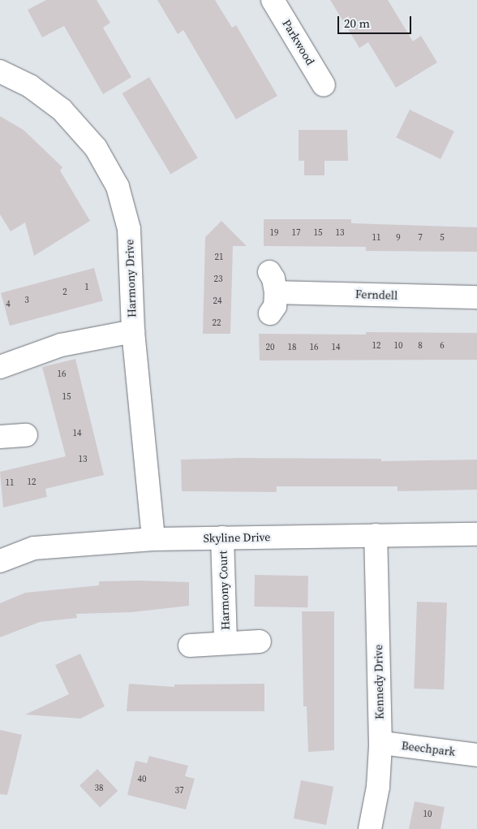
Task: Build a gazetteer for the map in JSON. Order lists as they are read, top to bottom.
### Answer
{
  "streets": {
    "street": [
      "Parkwood",
      "Harmony Drive",
      "Ferndell",
      "Skyline Drive",
      "Harmony Court",
      "Kennedy Drive",
      "Beechpark"
    ]
  },
  "crossings": [
    ["Harmony Drive", "Skyline Drive"],
    ["Skyline Drive", "Harmony Court"],
    ["Skyline Drive", "Kennedy Drive"],
    ["Kennedy Drive", "Beechpark"]
  ],
  "house_numbers": [
    "19",
    "17",
    "15",
    "13",
    "11",
    "9",
    "7",
    "5",
    "21",
    "23",
    "1",
    "2",
    "3",
    "24",
    "4",
    "22",
    "12",
    "10",
    "8",
    "6",
    "20",
    "18",
    "16",
    "14",
    "16",
    "15",
    "14",
    "13",
    "12",
    "11",
    "40",
    "38",
    "37",
    "10"
  ],
  "scale_bar": "20 m"
}
